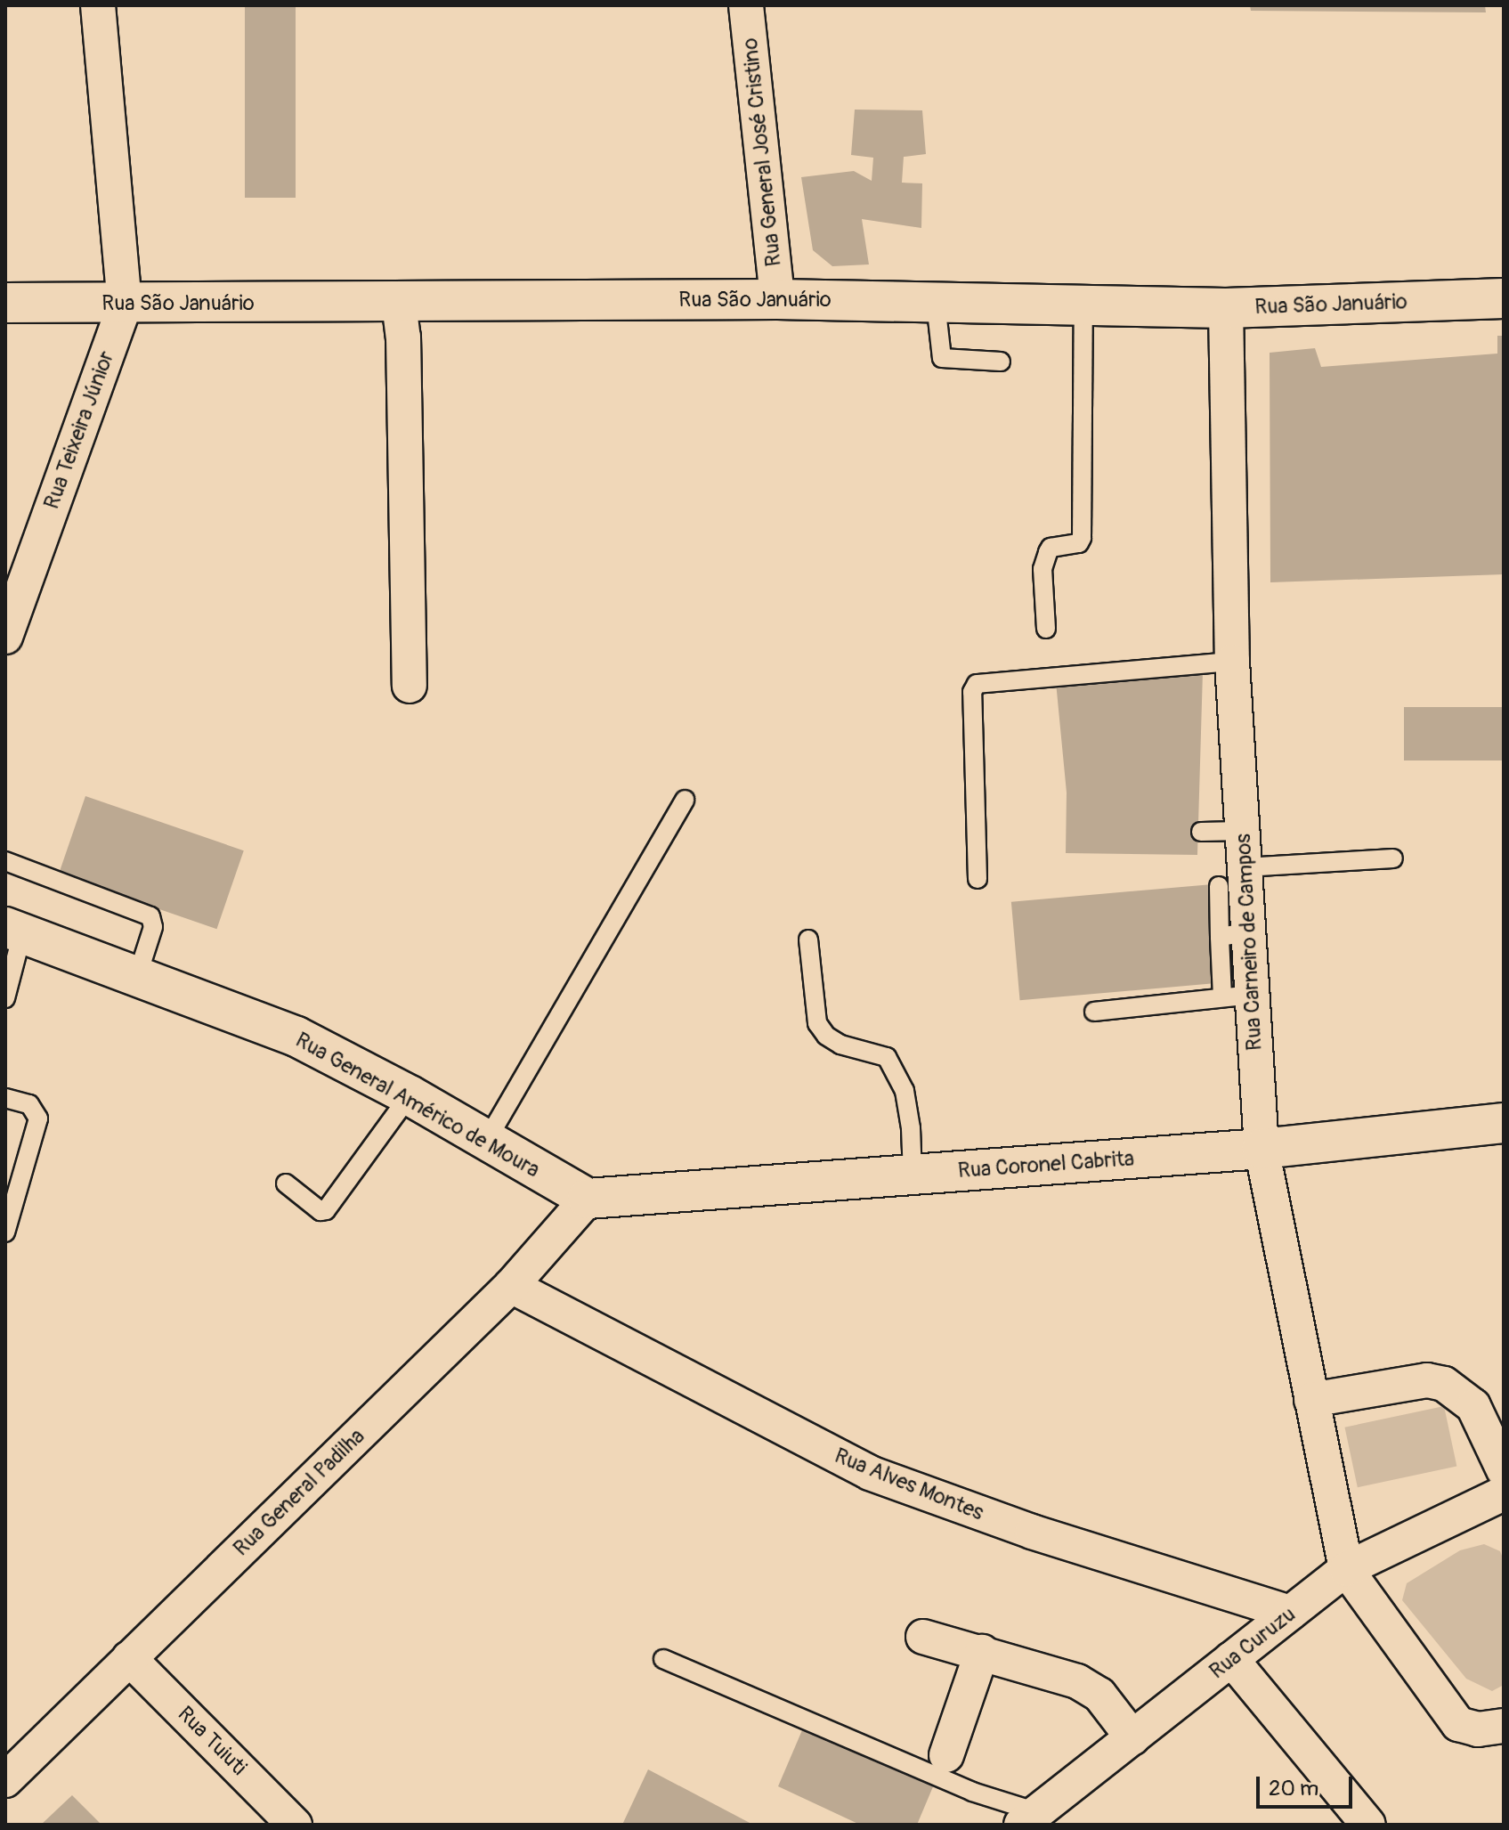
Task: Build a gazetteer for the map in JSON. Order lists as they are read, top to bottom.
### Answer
{
  "streets": {
    "street": [
      "Rua General José Cristino",
      "Rua São Januário",
      "Rua Teixeira Júnior",
      "Rua Carneiro de Campos",
      "Rua General Américo de Moura",
      "Rua Coronel Cabrita",
      "Rua Alves Montes",
      "Rua General Padilha",
      "Rua Curuzu",
      "Rua Tuiuti"
    ]
  },
  "crossings": [
    ["Rua General José Cristino", "Rua São Januário"],
    ["Rua São Januário", "Rua Teixeira Júnior"],
    ["Rua São Januário", "Rua Carneiro de Campos"],
    ["Rua Carneiro de Campos", "Rua Coronel Cabrita"],
    ["Rua Carneiro de Campos", "Rua Curuzu"],
    ["Rua General Américo de Moura", "Rua Coronel Cabrita"],
    ["Rua General Américo de Moura", "Rua General Padilha"],
    ["Rua Coronel Cabrita", "Rua General Padilha"],
    ["Rua Alves Montes", "Rua General Padilha"],
    ["Rua Alves Montes", "Rua Curuzu"],
    ["Rua General Padilha", "Rua Tuiuti"]
  ],
  "scale_bar": "20 m"
}
